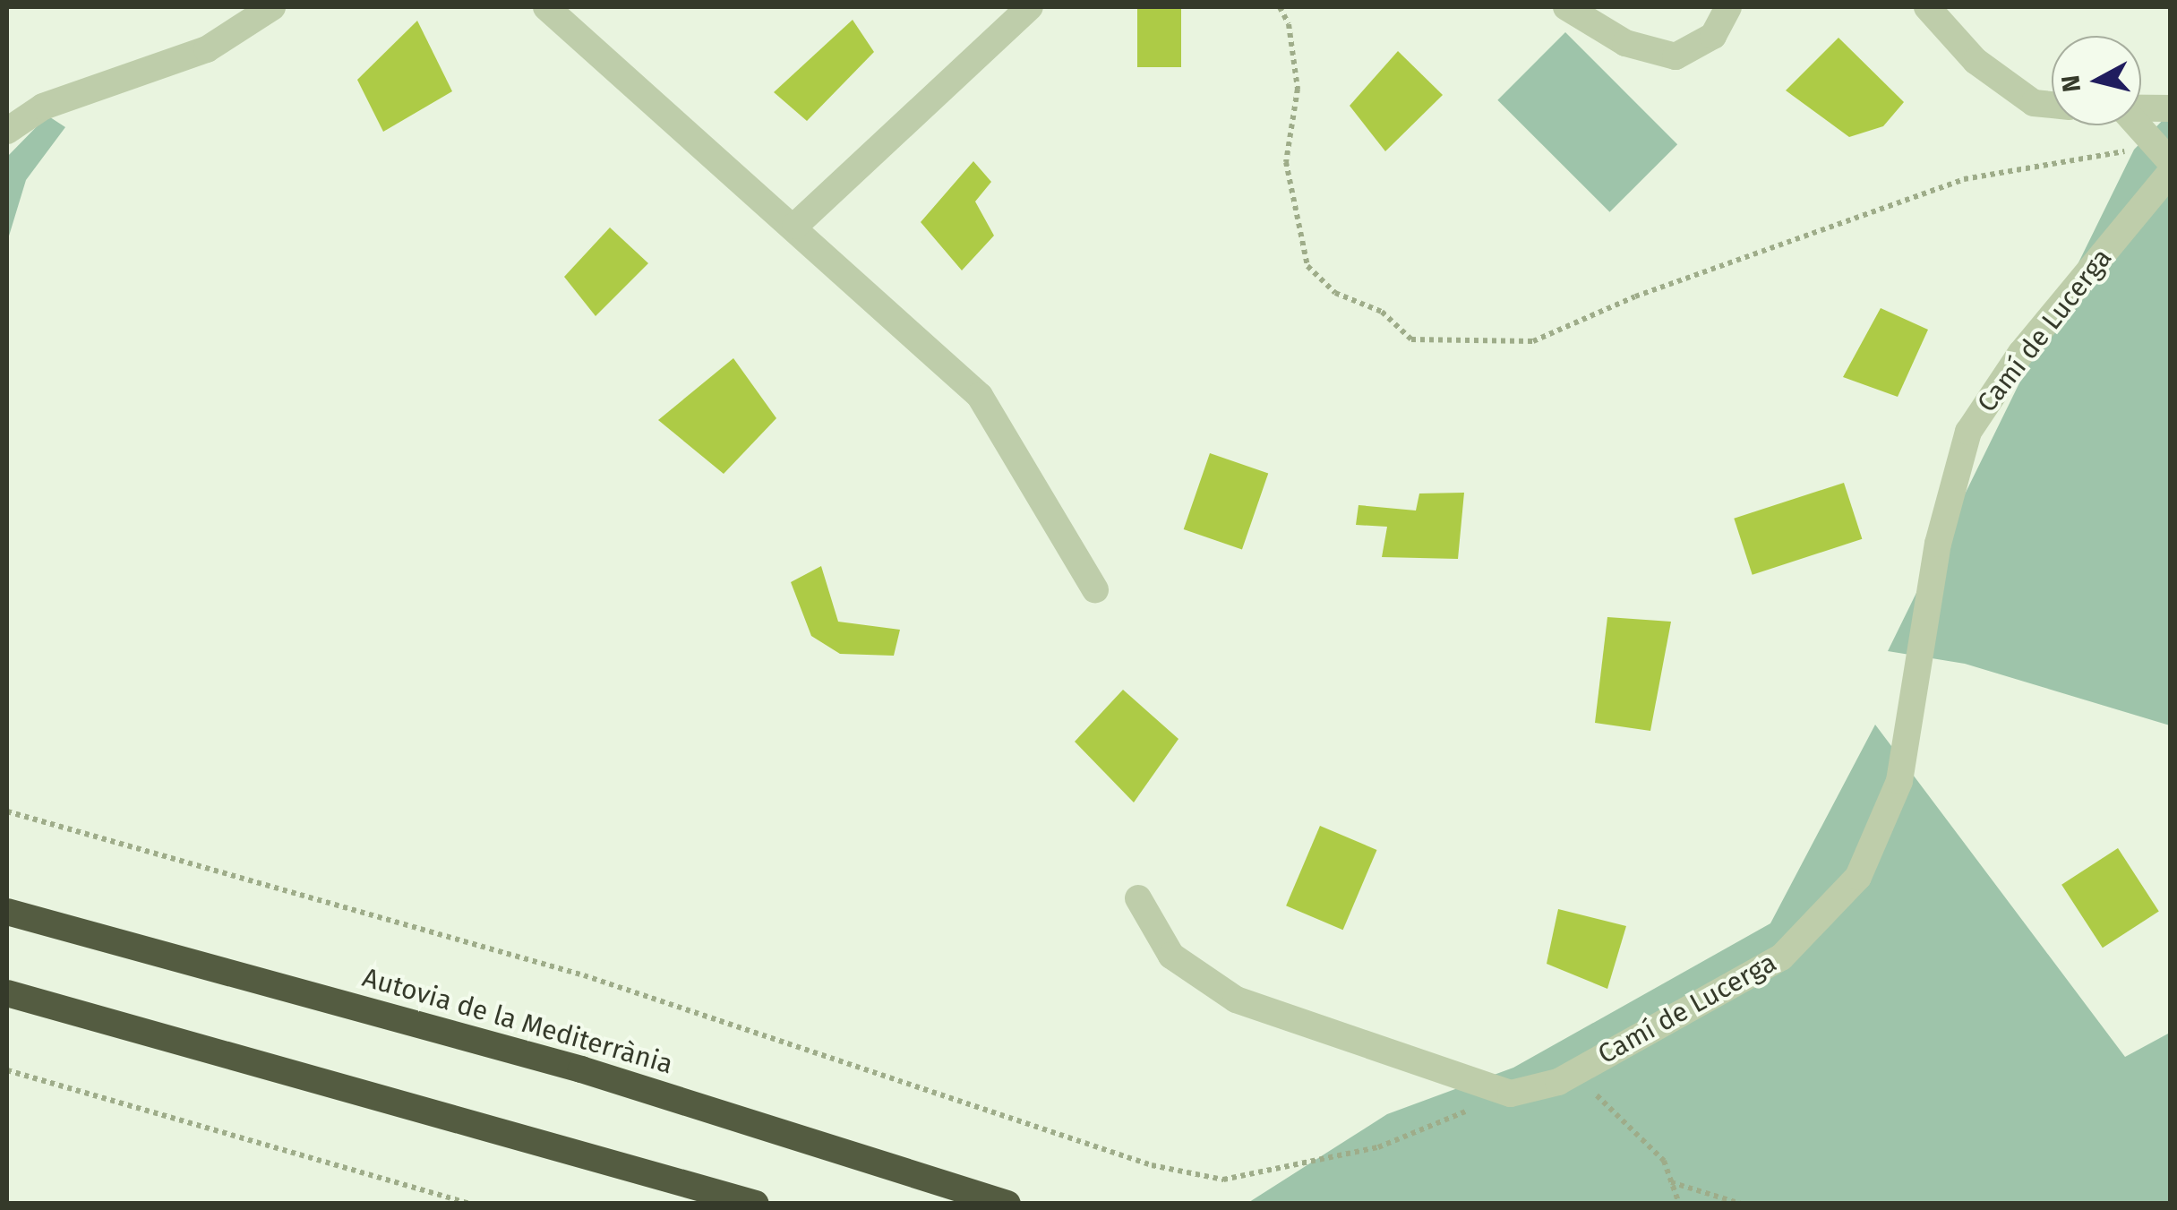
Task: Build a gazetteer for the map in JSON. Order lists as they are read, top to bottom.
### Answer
{
  "streets": {
    "highway": ["Autovia de la Mediterrània"],
    "street": ["Camí de Lucerga"]
  },
  "north": "left"
}
